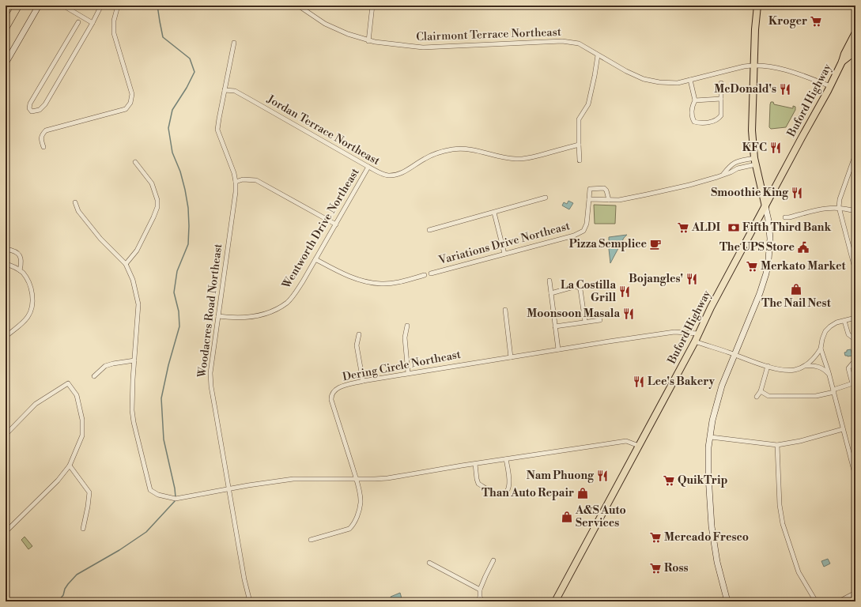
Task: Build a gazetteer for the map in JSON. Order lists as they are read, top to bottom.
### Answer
{
  "streets": {
    "main road": ["Buford Highway"],
    "street": [
      "Clairmont Terrace Northeast",
      "Jordan Terrace Northeast",
      "Wentworth Drive Northeast",
      "Variations Drive Northeast",
      "Woodacres Road Northeast",
      "Dering Circle Northeast"
    ]
  },
  "crossings": [
    ["Clairmont Terrace Northeast", "Buford Highway"],
    ["Buford Highway", "Dering Circle Northeast"],
    ["Jordan Terrace Northeast", "Wentworth Drive Northeast"],
    ["Jordan Terrace Northeast", "Woodacres Road Northeast"],
    ["Wentworth Drive Northeast", "Woodacres Road Northeast"]
  ],
  "places": {
    "supermarket": [
      "Kroger",
      "ALDI",
      "Merkato Market",
      "QuikTrip",
      "Mercado Fresco",
      "Ross"
    ],
    "restaurant": [
      "McDonald's",
      "KFC",
      "Smoothie King",
      "Bojangles'",
      "La Costilla Grill",
      "Moonsoon Masala",
      "Lee's Bakery",
      "Nam Phuong"
    ],
    "bank": ["Fifth Third Bank"],
    "cafe": ["Pizza Semplice"],
    "public building": ["The UPS Store"],
    "shop": ["The Nail Nest", "Than Auto Repair", "A&S Auto Services"]
  }
}
